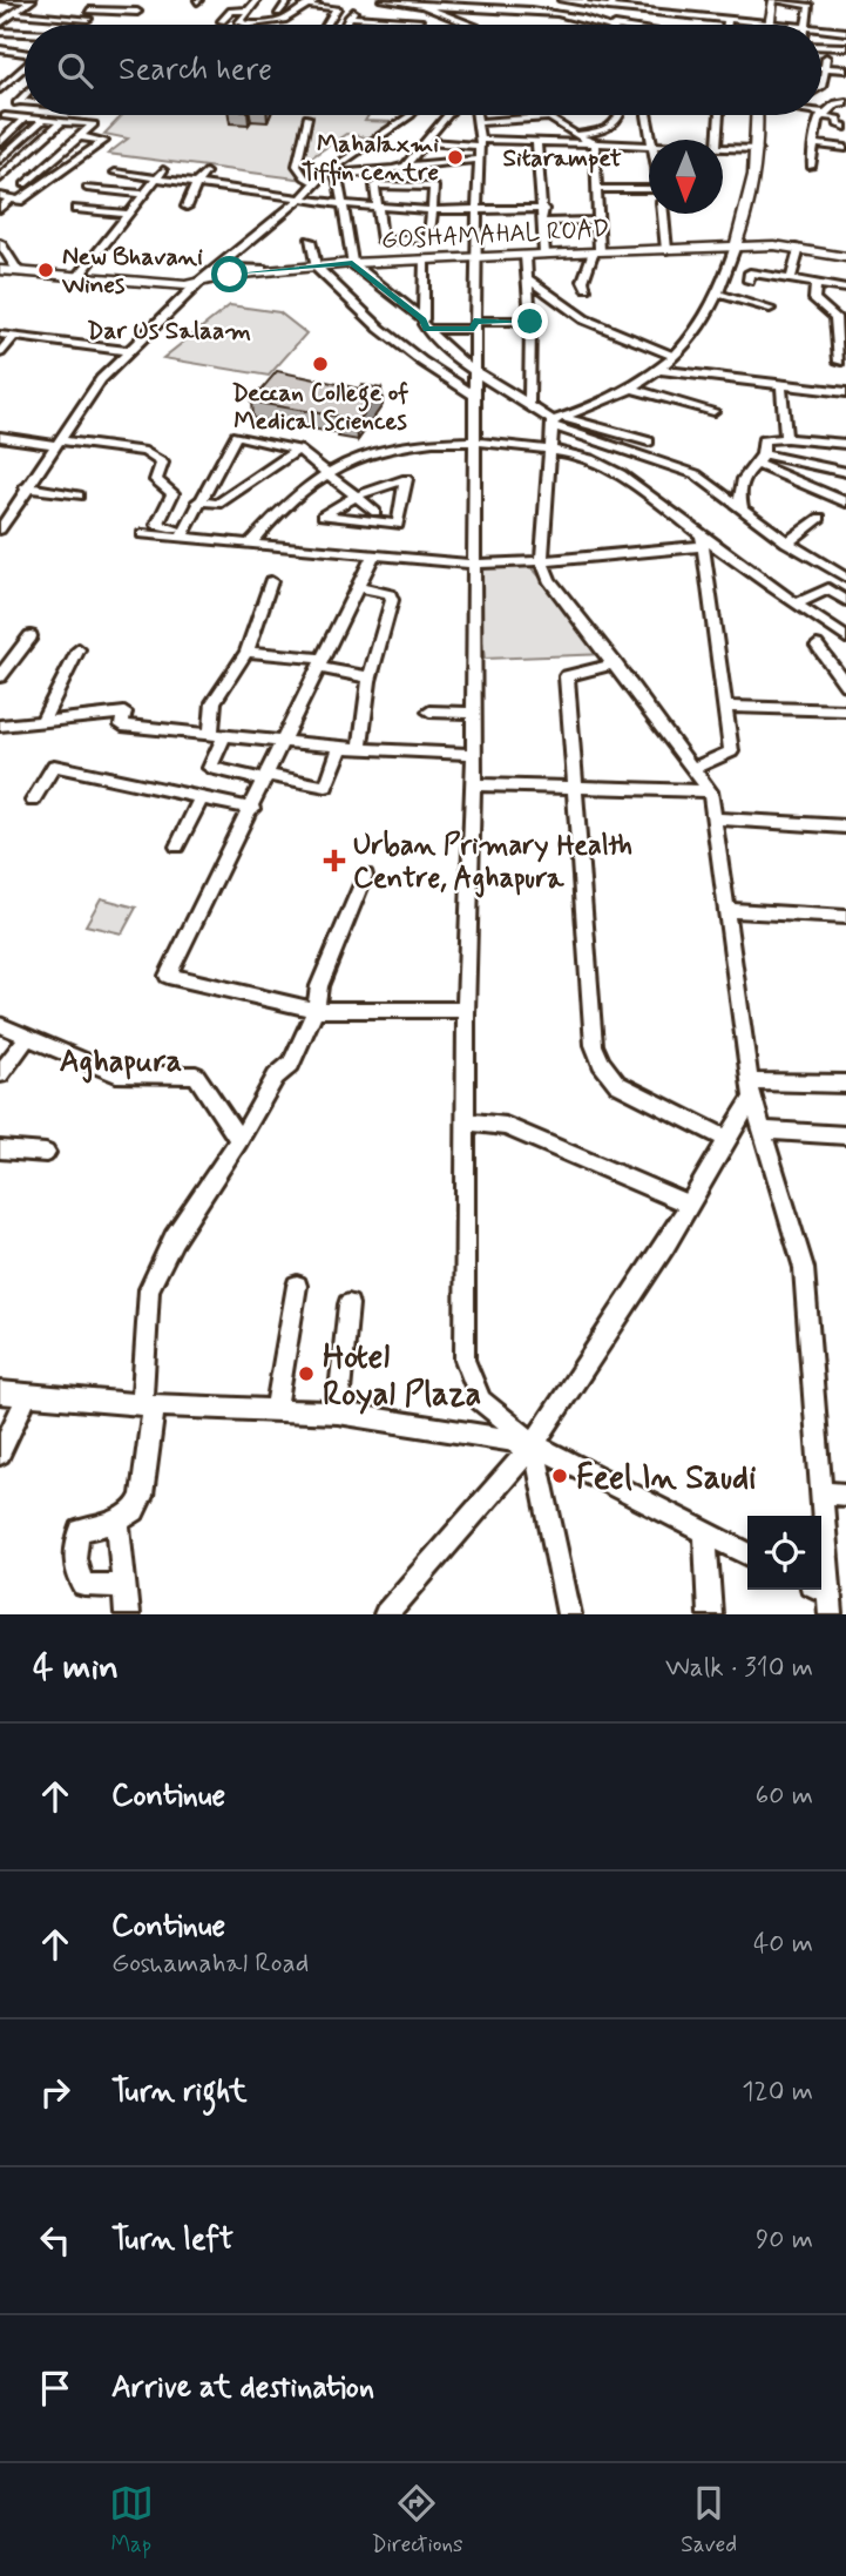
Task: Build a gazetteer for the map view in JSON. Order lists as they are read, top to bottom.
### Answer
{
  "streets": {
    "main road": ["GOSHAMAHAL ROAD"]
  },
  "districts": ["Sitarampet", "Dar Us Salaam", "Aghapura"],
  "places": {
    "other": [
      "Mahalaxmi Tiffin centre",
      "New Bhavani Wines",
      "Deccan College of Medical Sciences",
      "Hotel Royal Plaza",
      "Feel In Saudi"
    ],
    "health": ["Urban Primary Health Centre, Aghapura"]
  },
  "north": "bottom",
  "page": {
    "search": "Search here",
    "heading": ["4 min", "Walk · 310 m"],
    "list": [
      ["Continue", "60 m"],
      ["Continue", "Goshamahal Road", "40 m"],
      ["Turn right", "120 m"],
      ["Turn left", "90 m"],
      "Arrive at destination"
    ],
    "nav": ["Map", "Directions", "Saved"]
  }
}
